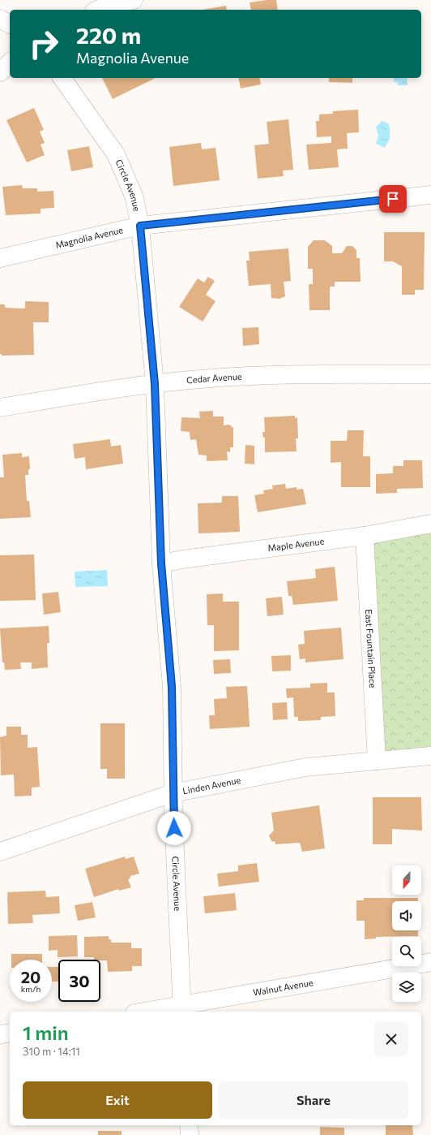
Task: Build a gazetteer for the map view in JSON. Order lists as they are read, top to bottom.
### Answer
{
  "streets": {
    "street": [
      "Circle Avenue",
      "Magnolia Avenue",
      "Cedar Avenue",
      "Maple Avenue",
      "East Fountain Place",
      "Linden Avenue",
      "Walnut Avenue"
    ]
  },
  "crossings": [
    ["Circle Avenue", "Magnolia Avenue"],
    ["Circle Avenue", "Cedar Avenue"],
    ["Circle Avenue", "Maple Avenue"],
    ["Circle Avenue", "Linden Avenue"],
    ["Circle Avenue", "Walnut Avenue"],
    ["Maple Avenue", "East Fountain Place"],
    ["East Fountain Place", "Linden Avenue"]
  ],
  "north": "bottom",
  "page": {
    "turn": ["220 m", "Magnolia Avenue"],
    "speed": "20 km/h",
    "limit": "30",
    "heading": ["1 min", "310 m · 14:11"],
    "buttons": ["Exit", "Share"]
  }
}
